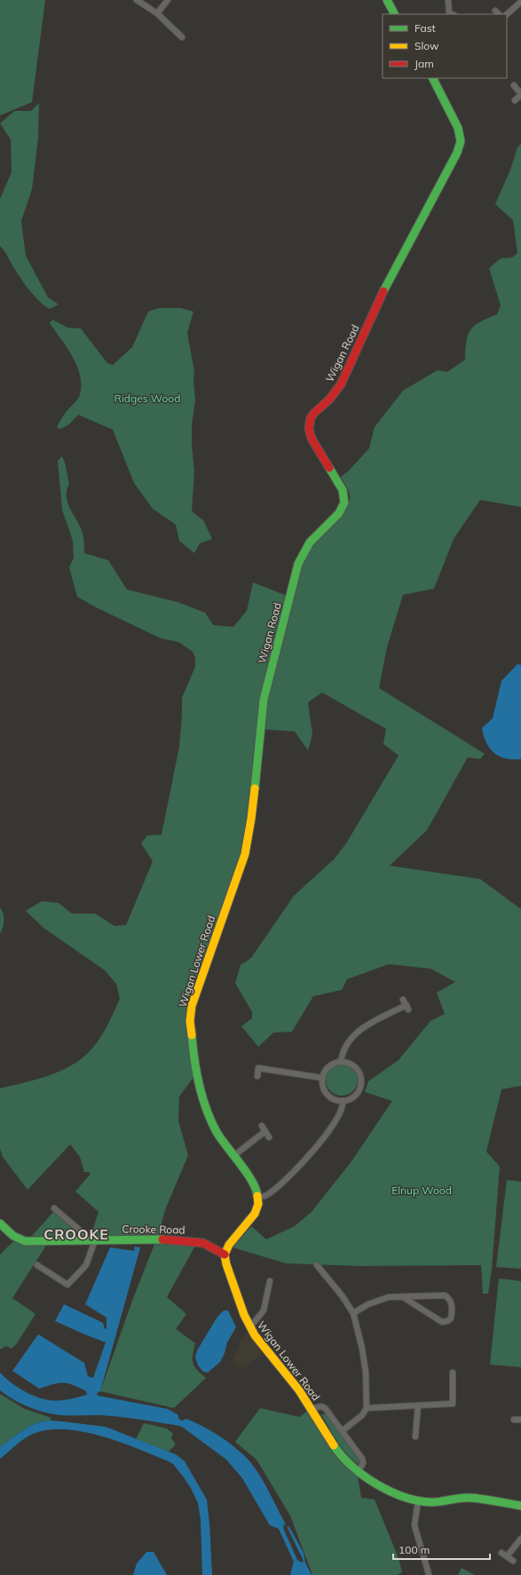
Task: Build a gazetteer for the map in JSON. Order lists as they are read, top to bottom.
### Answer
{
  "streets": {
    "main road": ["Wigan Road", "Wigan Lower Road", "Crooke Road"]
  },
  "crossings": [
    ["Wigan Road", "Wigan Lower Road"],
    ["Wigan Lower Road", "Crooke Road"]
  ],
  "districts": ["CROOKE"],
  "parks": ["Ridges Wood", "Elnup Wood"],
  "legend": ["Fast", "Slow", "Jam"],
  "scale_bar": "100 m"
}
